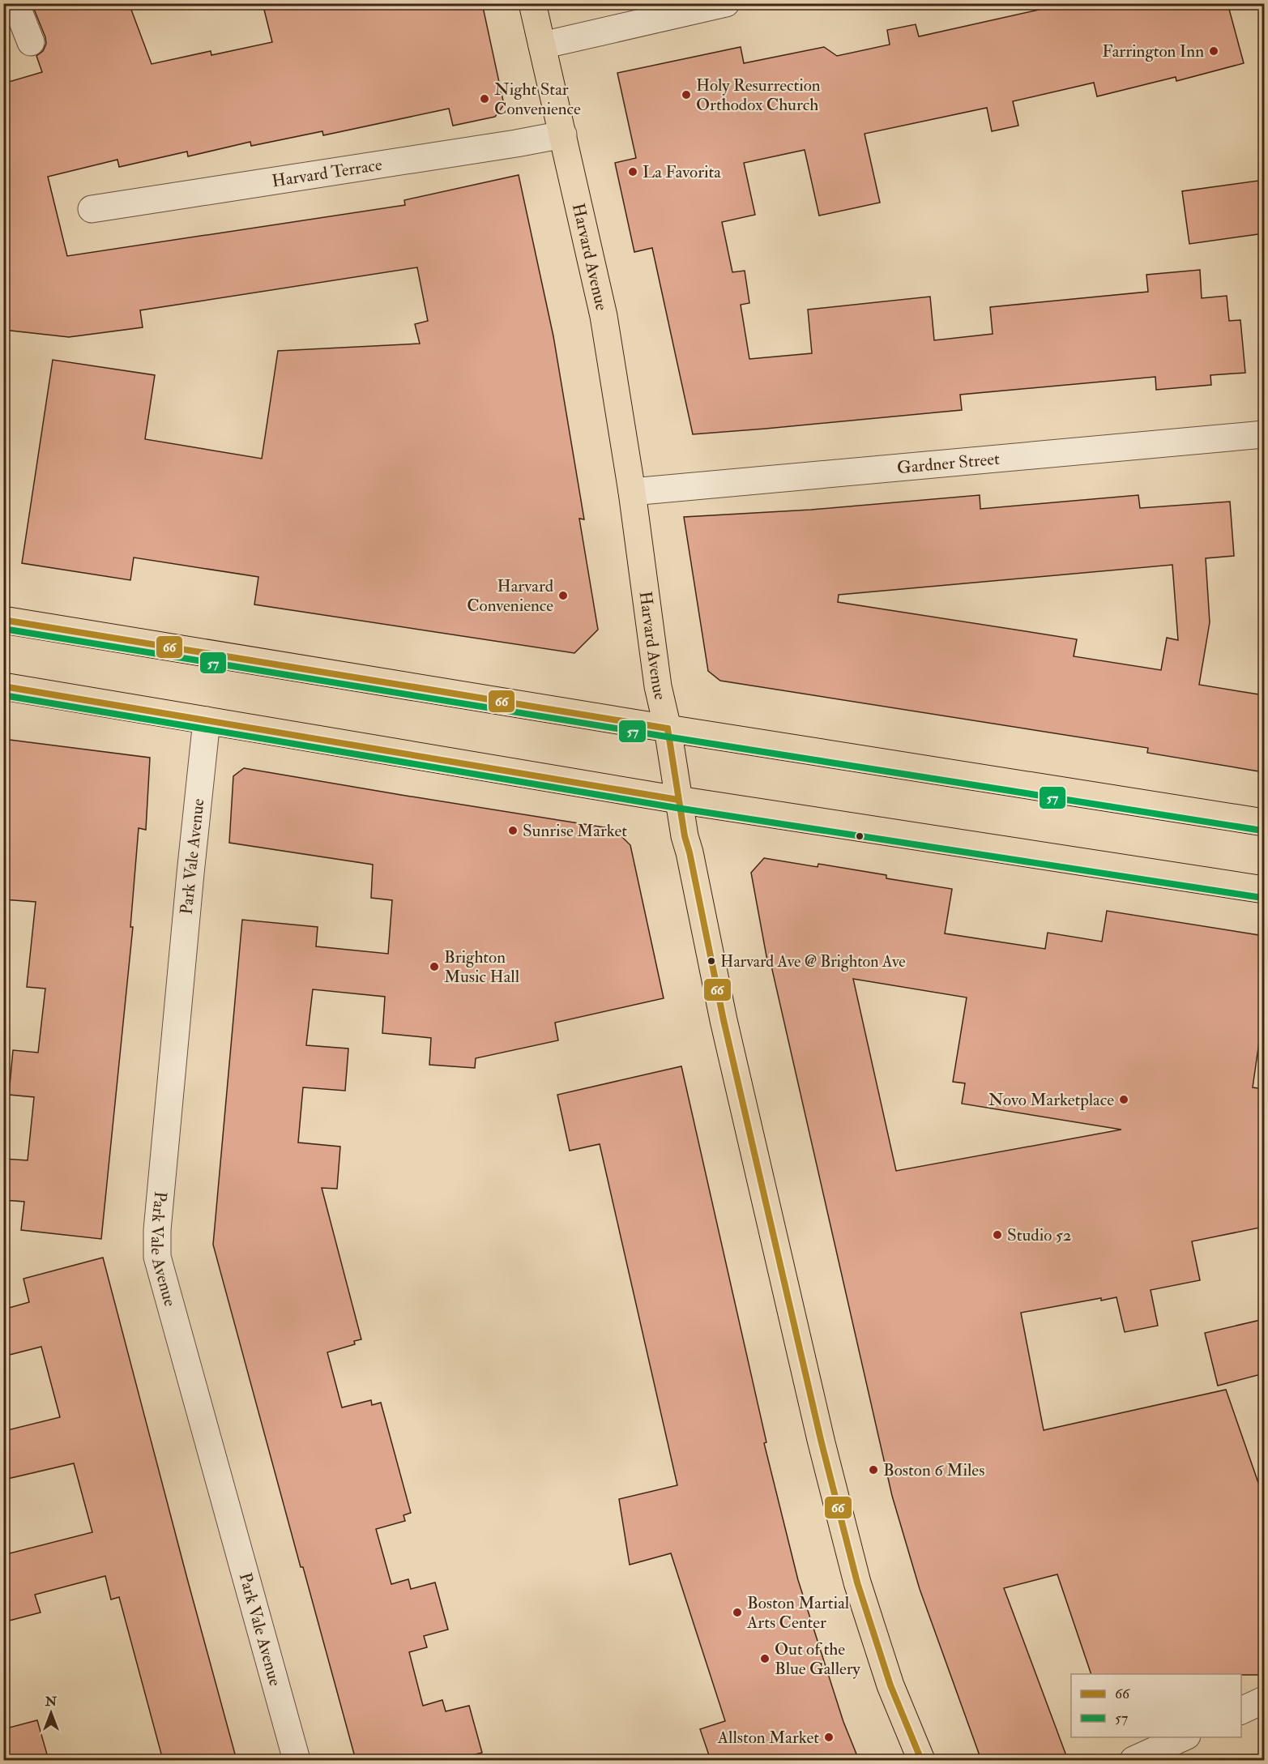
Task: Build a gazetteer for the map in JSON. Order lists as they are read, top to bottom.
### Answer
{
  "streets": {
    "main road": ["Harvard Avenue"],
    "street": ["Harvard Terrace", "Gardner Street", "Park Vale Avenue"]
  },
  "crossings": [
    ["Harvard Terrace", "Harvard Avenue"],
    ["Harvard Avenue", "Gardner Street"]
  ],
  "places": [
    "Farrington Inn",
    "Holy Resurrection Orthodox Church",
    "Night Star Convenience",
    "La Favorita",
    "Harvard Convenience",
    "Sunrise Market",
    "Harvard Ave @ Brighton Ave",
    "Brighton Music Hall",
    "Novo Marketplace",
    "Studio 52",
    "Boston 6 Miles",
    "Boston Martial Arts Center",
    "Out of the Blue Gallery",
    "Allston Market"
  ],
  "lines": ["transit line 66", "transit line 57"],
  "legend": ["66", "57"],
  "north": "top"
}
